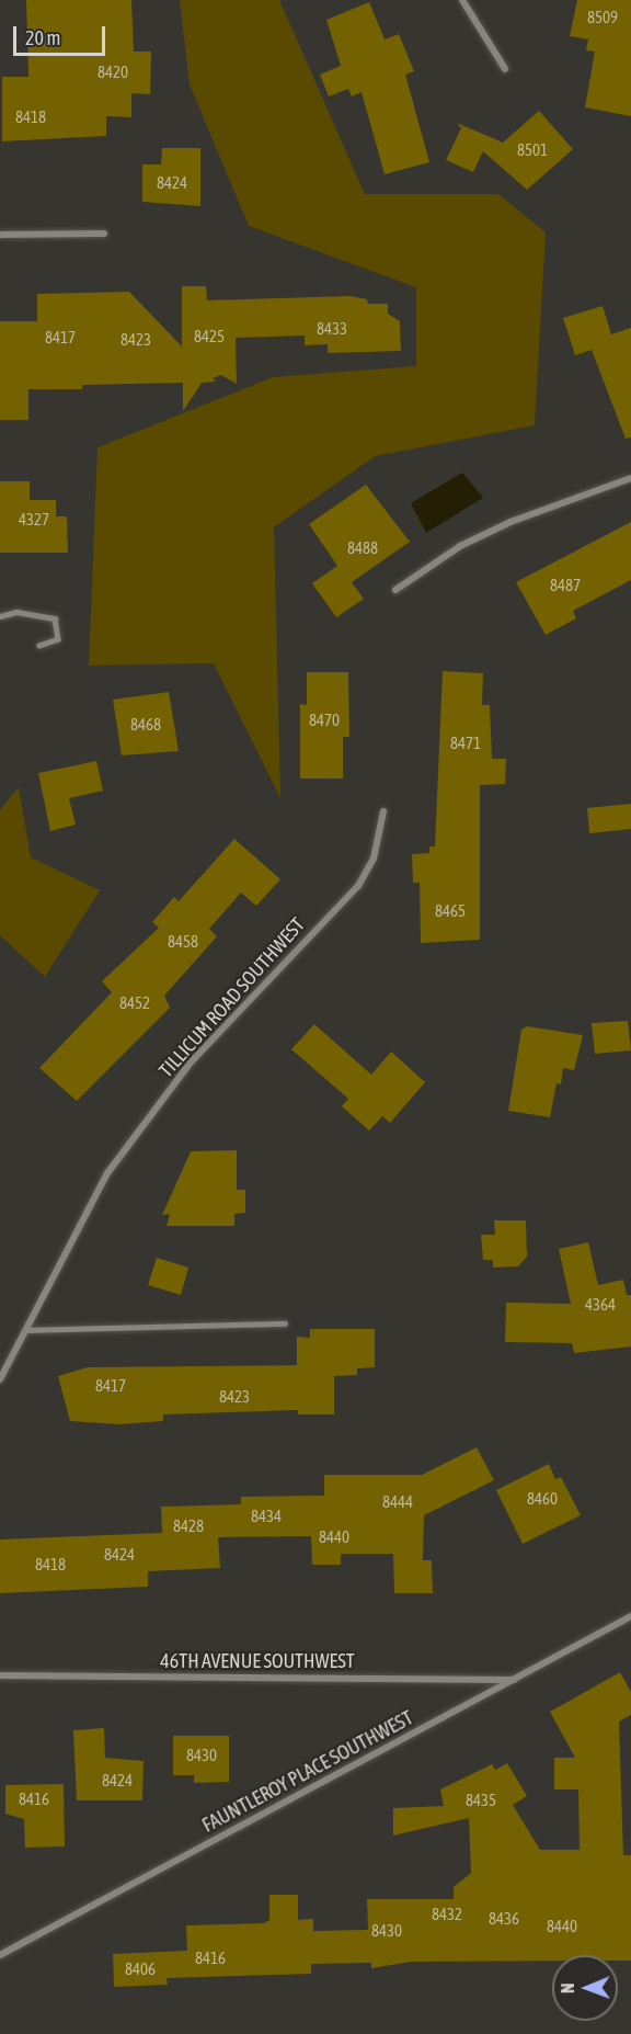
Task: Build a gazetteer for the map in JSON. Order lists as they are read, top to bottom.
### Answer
{
  "streets": {
    "street": ["TILLICUM ROAD SOUTHWEST", "46TH AVENUE SOUTHWEST", "FAUNTLEROY PLACE SOUTHWEST"]
  },
  "crossings": [
    ["46TH AVENUE SOUTHWEST", "FAUNTLEROY PLACE SOUTHWEST"]
  ],
  "house_numbers": [
    "8509",
    "8420",
    "8418",
    "8501",
    "8424",
    "8433",
    "8425",
    "8417",
    "8423",
    "4327",
    "8488",
    "8487",
    "8470",
    "8468",
    "8471",
    "8465",
    "8458",
    "8452",
    "4364",
    "8417",
    "8423",
    "8460",
    "8444",
    "8434",
    "8428",
    "8440",
    "8424",
    "8418",
    "8430",
    "8424",
    "8416",
    "8435",
    "8432",
    "8436",
    "8440",
    "8430",
    "8416",
    "8406"
  ],
  "scale_bar": "20 m",
  "north": "left"
}
